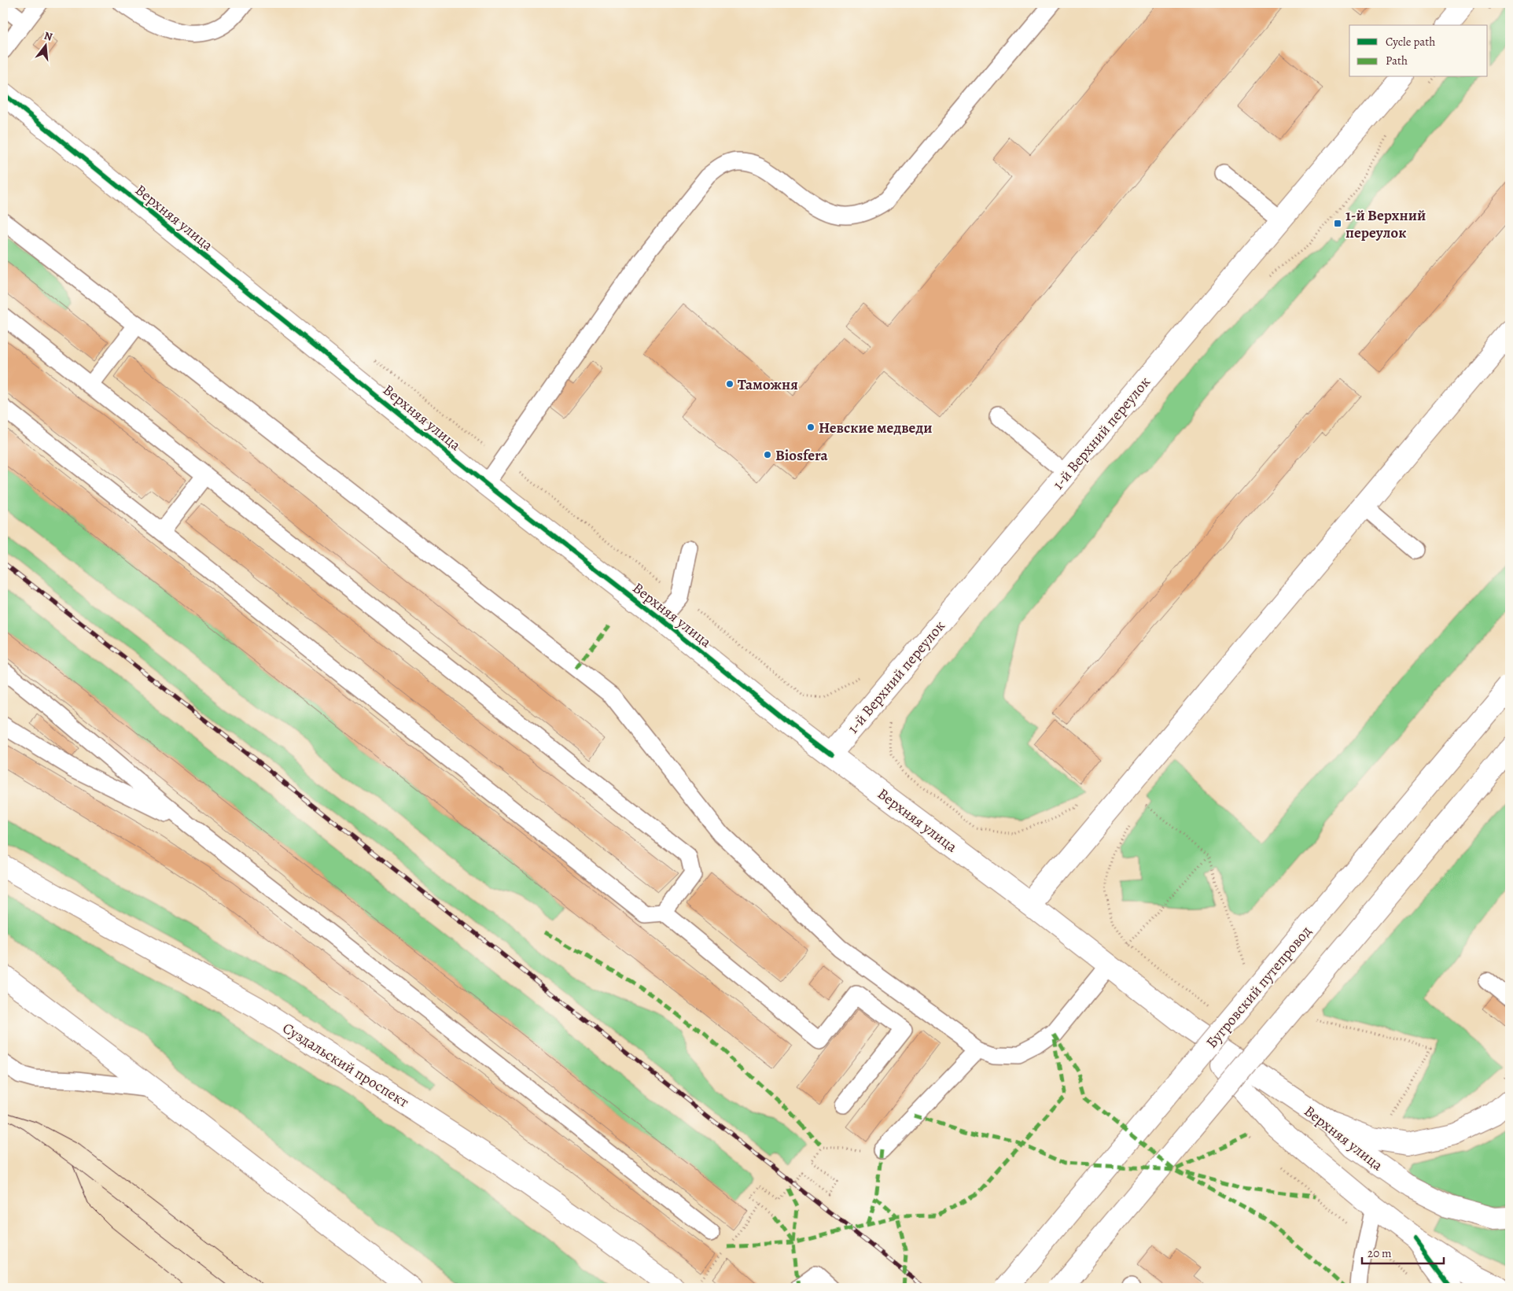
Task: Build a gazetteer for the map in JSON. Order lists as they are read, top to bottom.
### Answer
{
  "streets": {
    "main road": [
      "Верхняя улица",
      "1-й Верхний переулок",
      "Бугровский путепровод",
      "Суздальский проспект"
    ]
  },
  "crossings": [
    ["Верхняя улица", "1-й Верхний переулок"]
  ],
  "places": {
    "transit": ["1-й Верхний переулок"],
    "other": ["Таможня", "Невские медведи", "Biosfera"]
  },
  "legend": ["Cycle path", "Path"],
  "scale_bar": "20 m",
  "north": "top"
}
